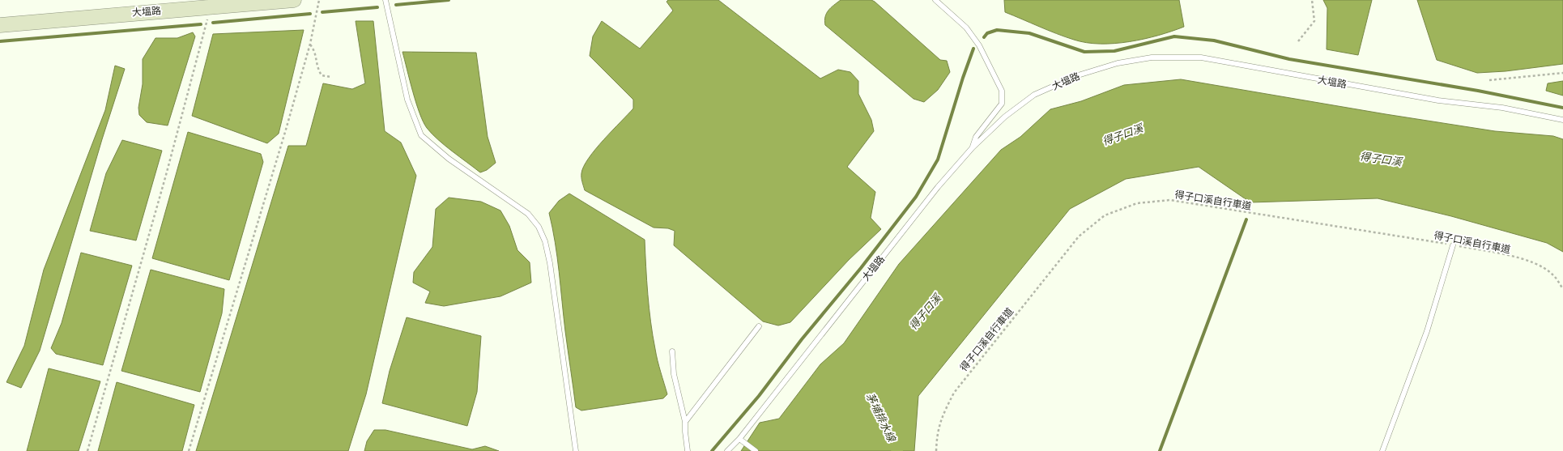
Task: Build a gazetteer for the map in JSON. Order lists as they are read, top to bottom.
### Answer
{
  "streets": {
    "street": ["大塭路"],
    "path": ["得子口溪自行車道"]
  },
  "water": ["得子口溪", "茅埔排水線"]
}
